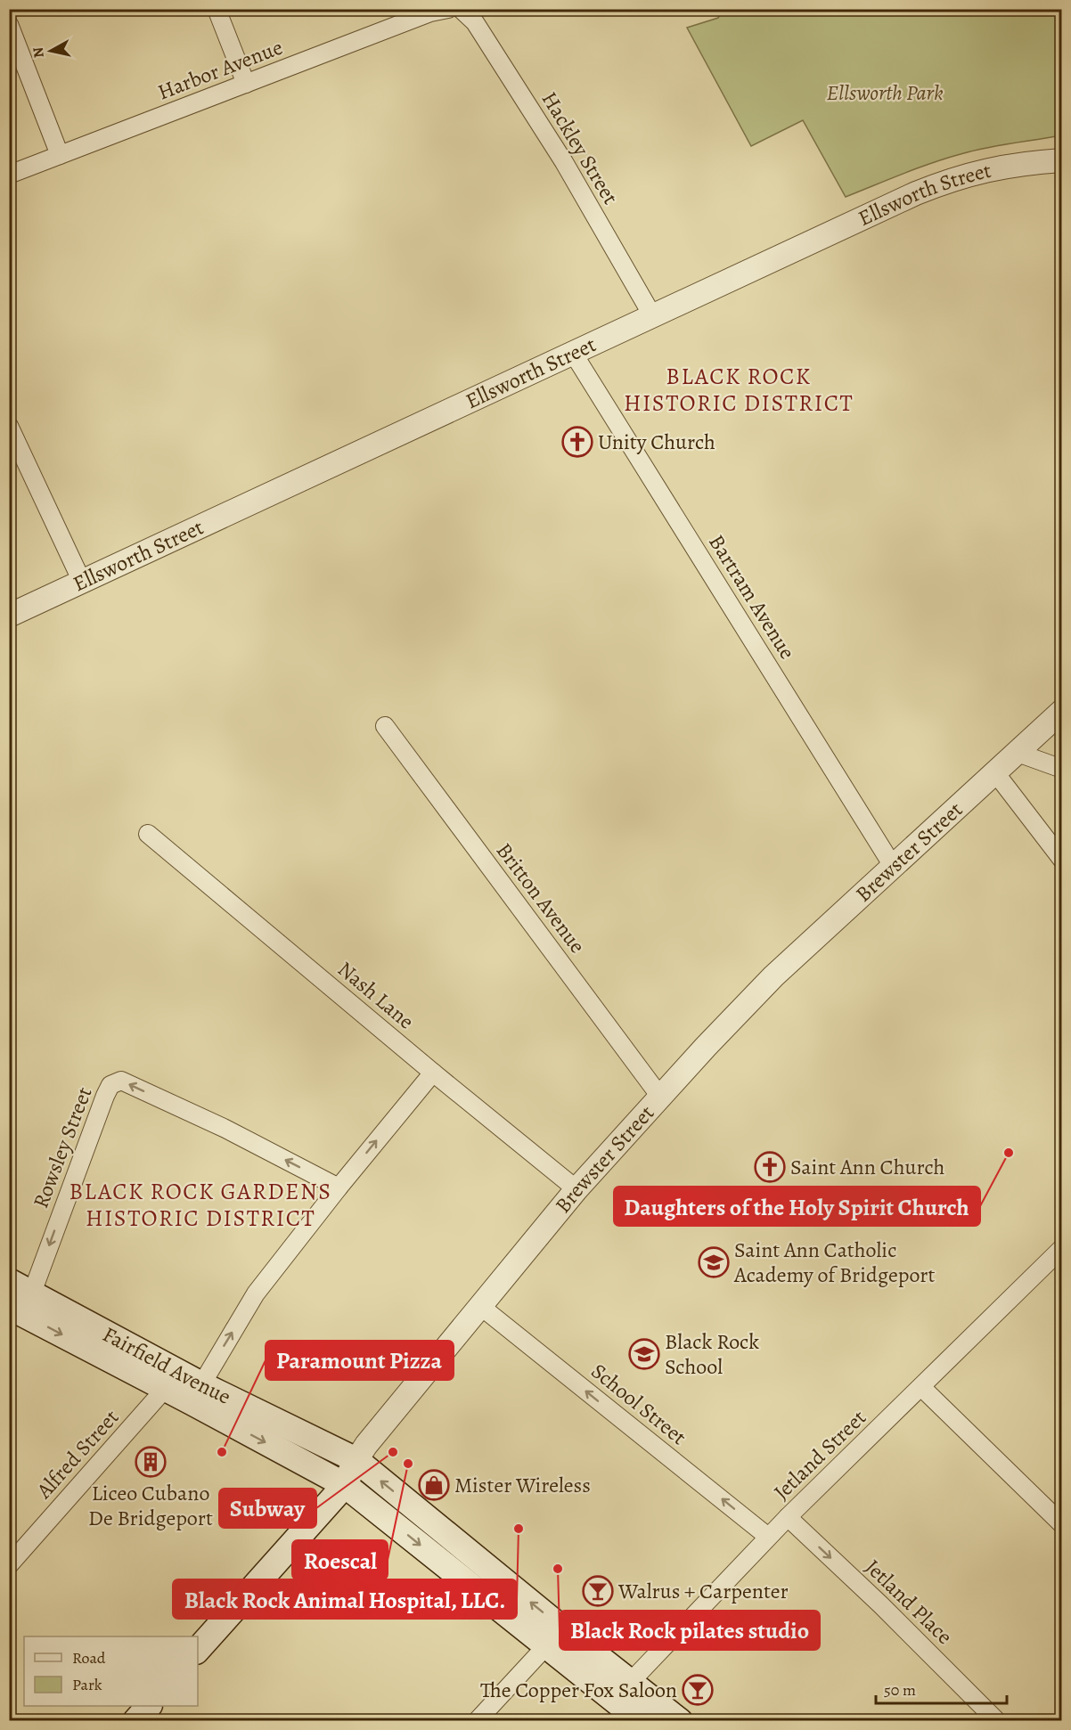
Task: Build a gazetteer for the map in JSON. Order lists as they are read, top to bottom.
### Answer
{
  "streets": {
    "main road": ["Brewster Street", "Fairfield Avenue"],
    "street": [
      "Harbor Avenue",
      "Hackley Street",
      "Ellsworth Street",
      "Bartram Avenue",
      "Britton Avenue",
      "Nash Lane",
      "Rowsley Street",
      "School Street",
      "Alfred Street",
      "Jetland Street",
      "Jetland Place"
    ]
  },
  "crossings": [
    ["Hackley Street", "Ellsworth Street"],
    ["Ellsworth Street", "Bartram Avenue"],
    ["Bartram Avenue", "Brewster Street"],
    ["Brewster Street", "Britton Avenue"],
    ["Brewster Street", "Nash Lane"],
    ["Brewster Street", "Fairfield Avenue"],
    ["Brewster Street", "School Street"],
    ["Rowsley Street", "Fairfield Avenue"],
    ["Fairfield Avenue", "Alfred Street"],
    ["Fairfield Avenue", "Jetland Street"],
    ["School Street", "Jetland Street"],
    ["Jetland Street", "Jetland Place"]
  ],
  "one_way": ["School Street", "Jetland Place"],
  "districts": ["BLACK ROCK HISTORIC DISTRICT", "BLACK ROCK GARDENS HISTORIC DISTRICT"],
  "parks": ["Ellsworth Park"],
  "places": {
    "church": ["Unity Church", "Saint Ann Church"],
    "other": [
      "Daughters of the Holy Spirit Church",
      "Paramount Pizza",
      "Subway",
      "Roescal",
      "Black Rock Animal Hospital, LLC.",
      "Black Rock pilates studio"
    ],
    "school or university": ["Saint Ann Catholic Academy of Bridgeport", "Black Rock School"],
    "building": ["Liceo Cubano De Bridgeport"],
    "shop": ["Mister Wireless"],
    "bar": ["Walrus + Carpenter", "The Copper Fox Saloon"]
  },
  "legend": ["Road", "Park"],
  "scale_bar": "50 m",
  "north": "left"
}
